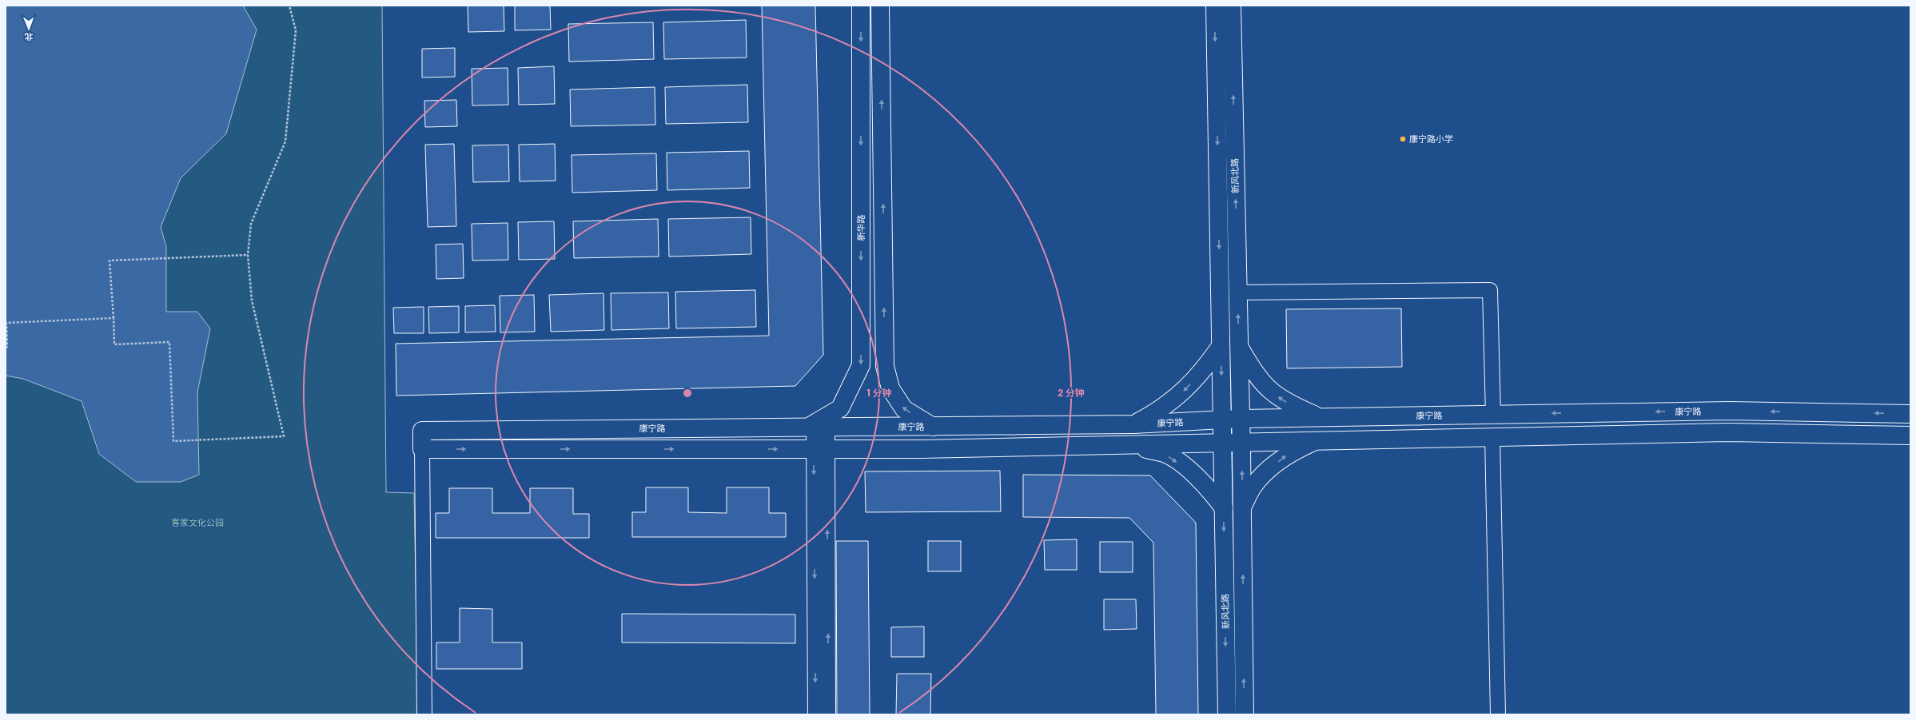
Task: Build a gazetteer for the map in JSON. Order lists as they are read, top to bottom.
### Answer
{
  "streets": {
    "street": ["新风北路", "新华路", "康宁路"]
  },
  "crossings": [
    ["新风北路", "康宁路"],
    ["新华路", "康宁路"]
  ],
  "parks": ["客家文化公园"],
  "places": ["康宁路小学"],
  "north": "bottom",
  "rings": ["1 分钟", "2 分钟"]
}
